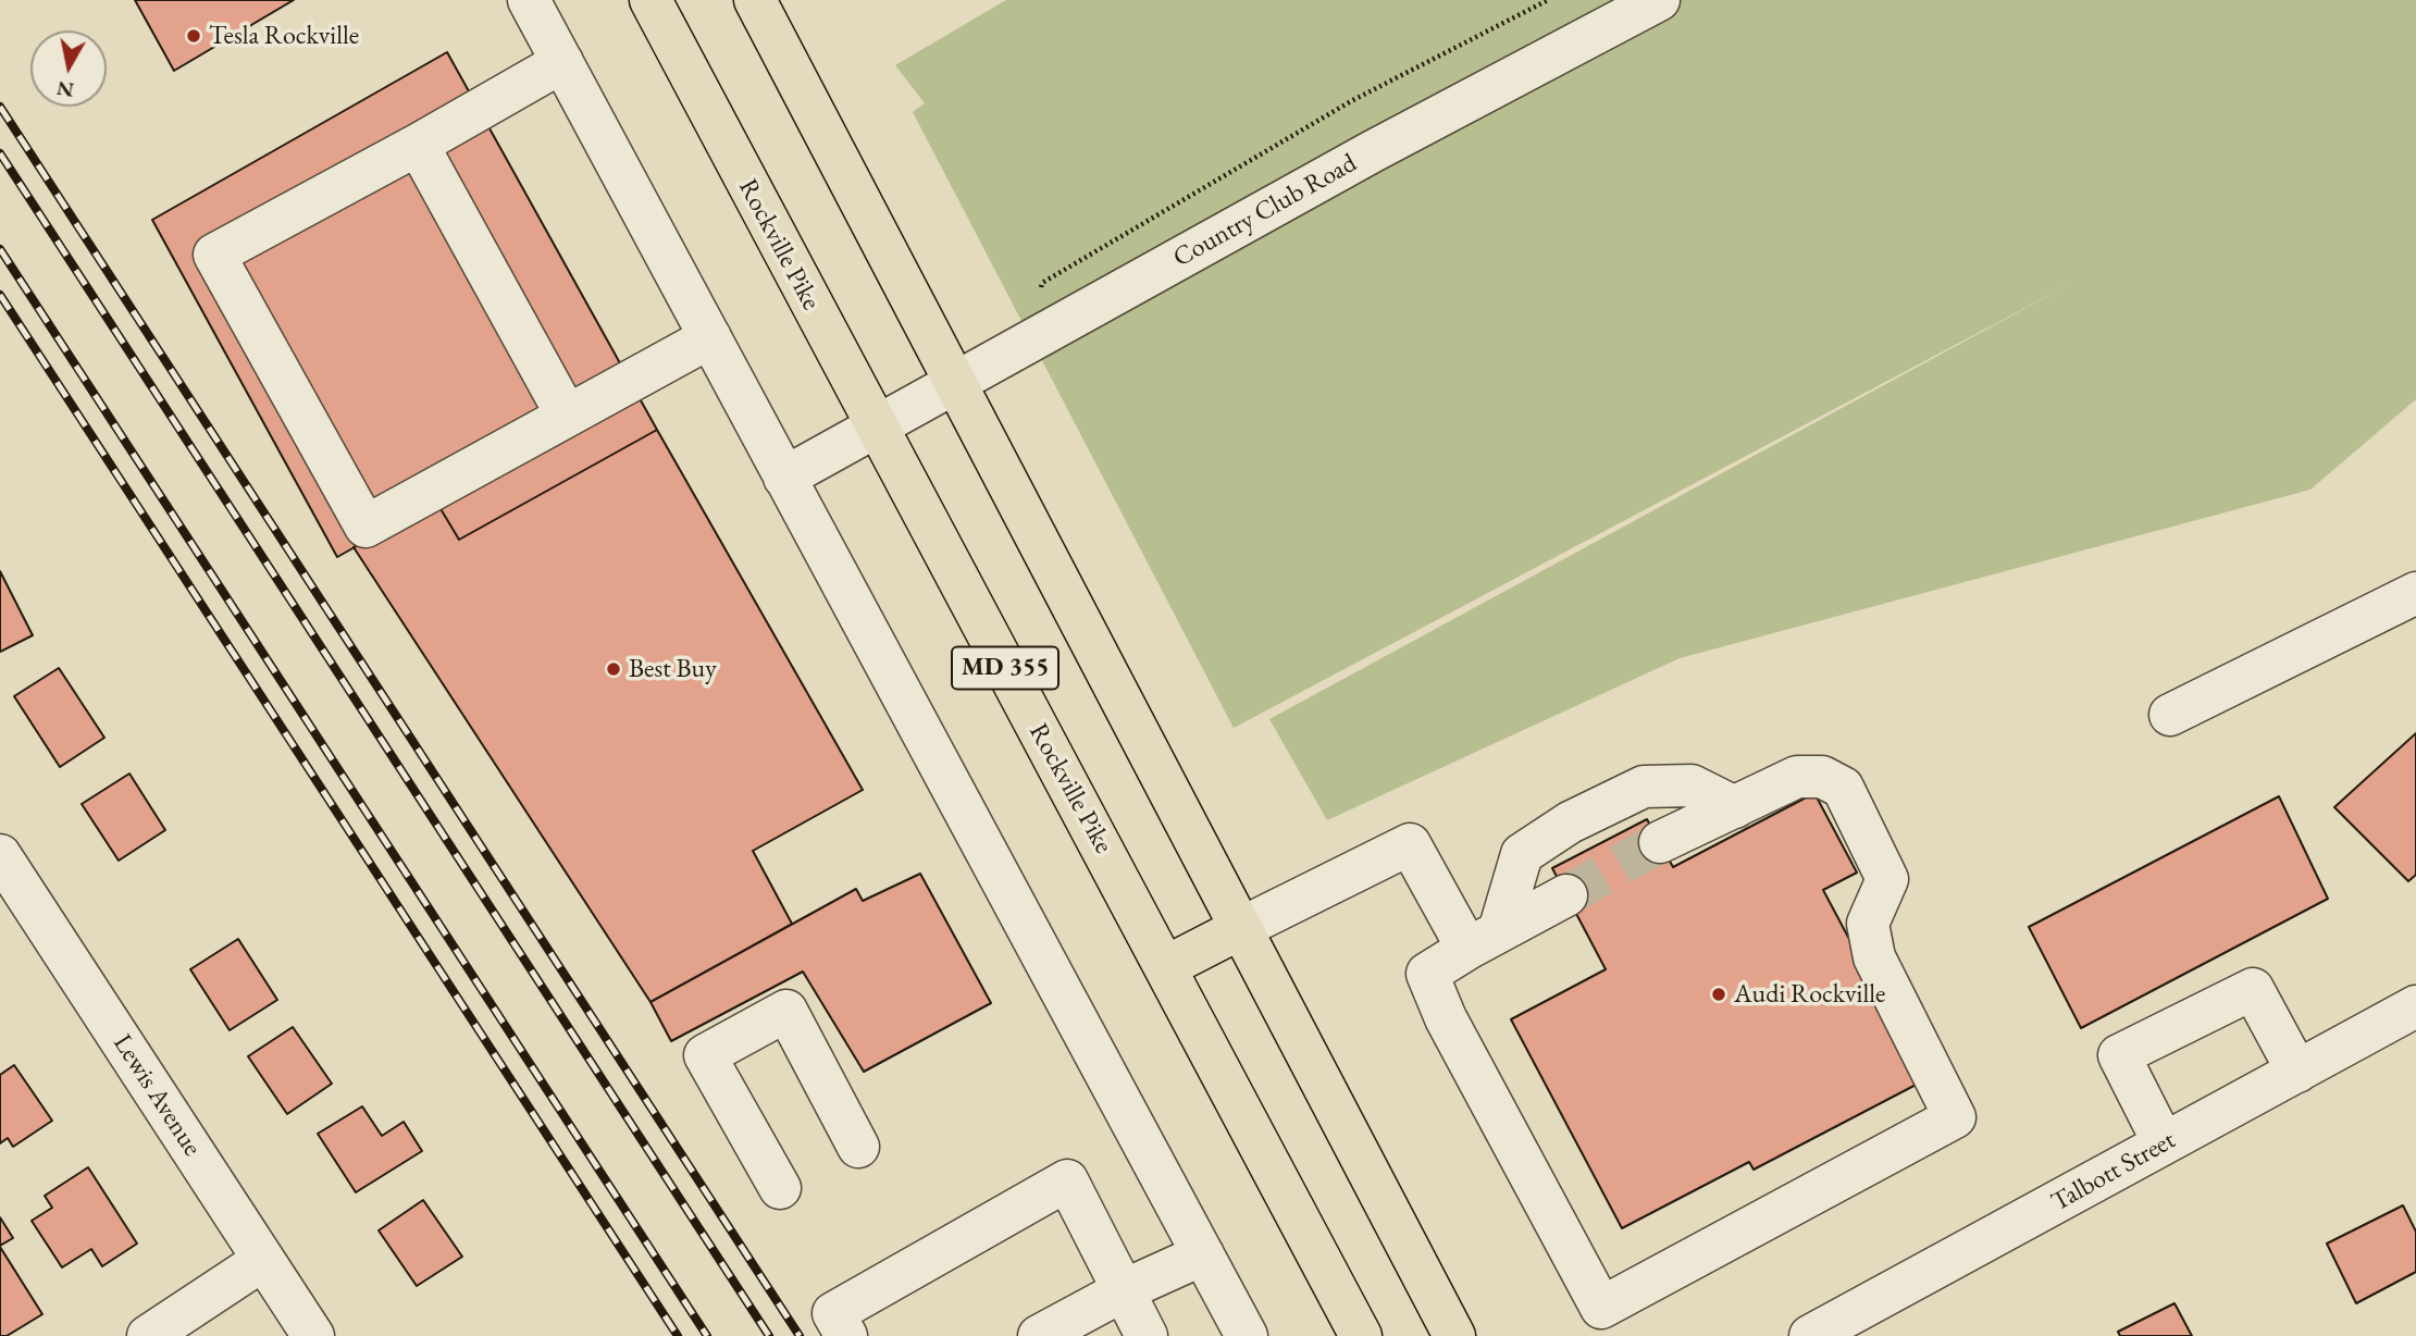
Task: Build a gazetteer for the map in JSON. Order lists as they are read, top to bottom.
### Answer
{
  "streets": {
    "main road": ["Rockville Pike", "MD 355"],
    "street": ["Country Club Road", "Lewis Avenue", "Talbott Street"]
  },
  "crossings": [
    ["Country Club Road", "Rockville Pike"],
    ["Country Club Road", "MD 355"]
  ],
  "places": ["Tesla Rockville", "Best Buy", "Audi Rockville"],
  "north": "bottom"
}
